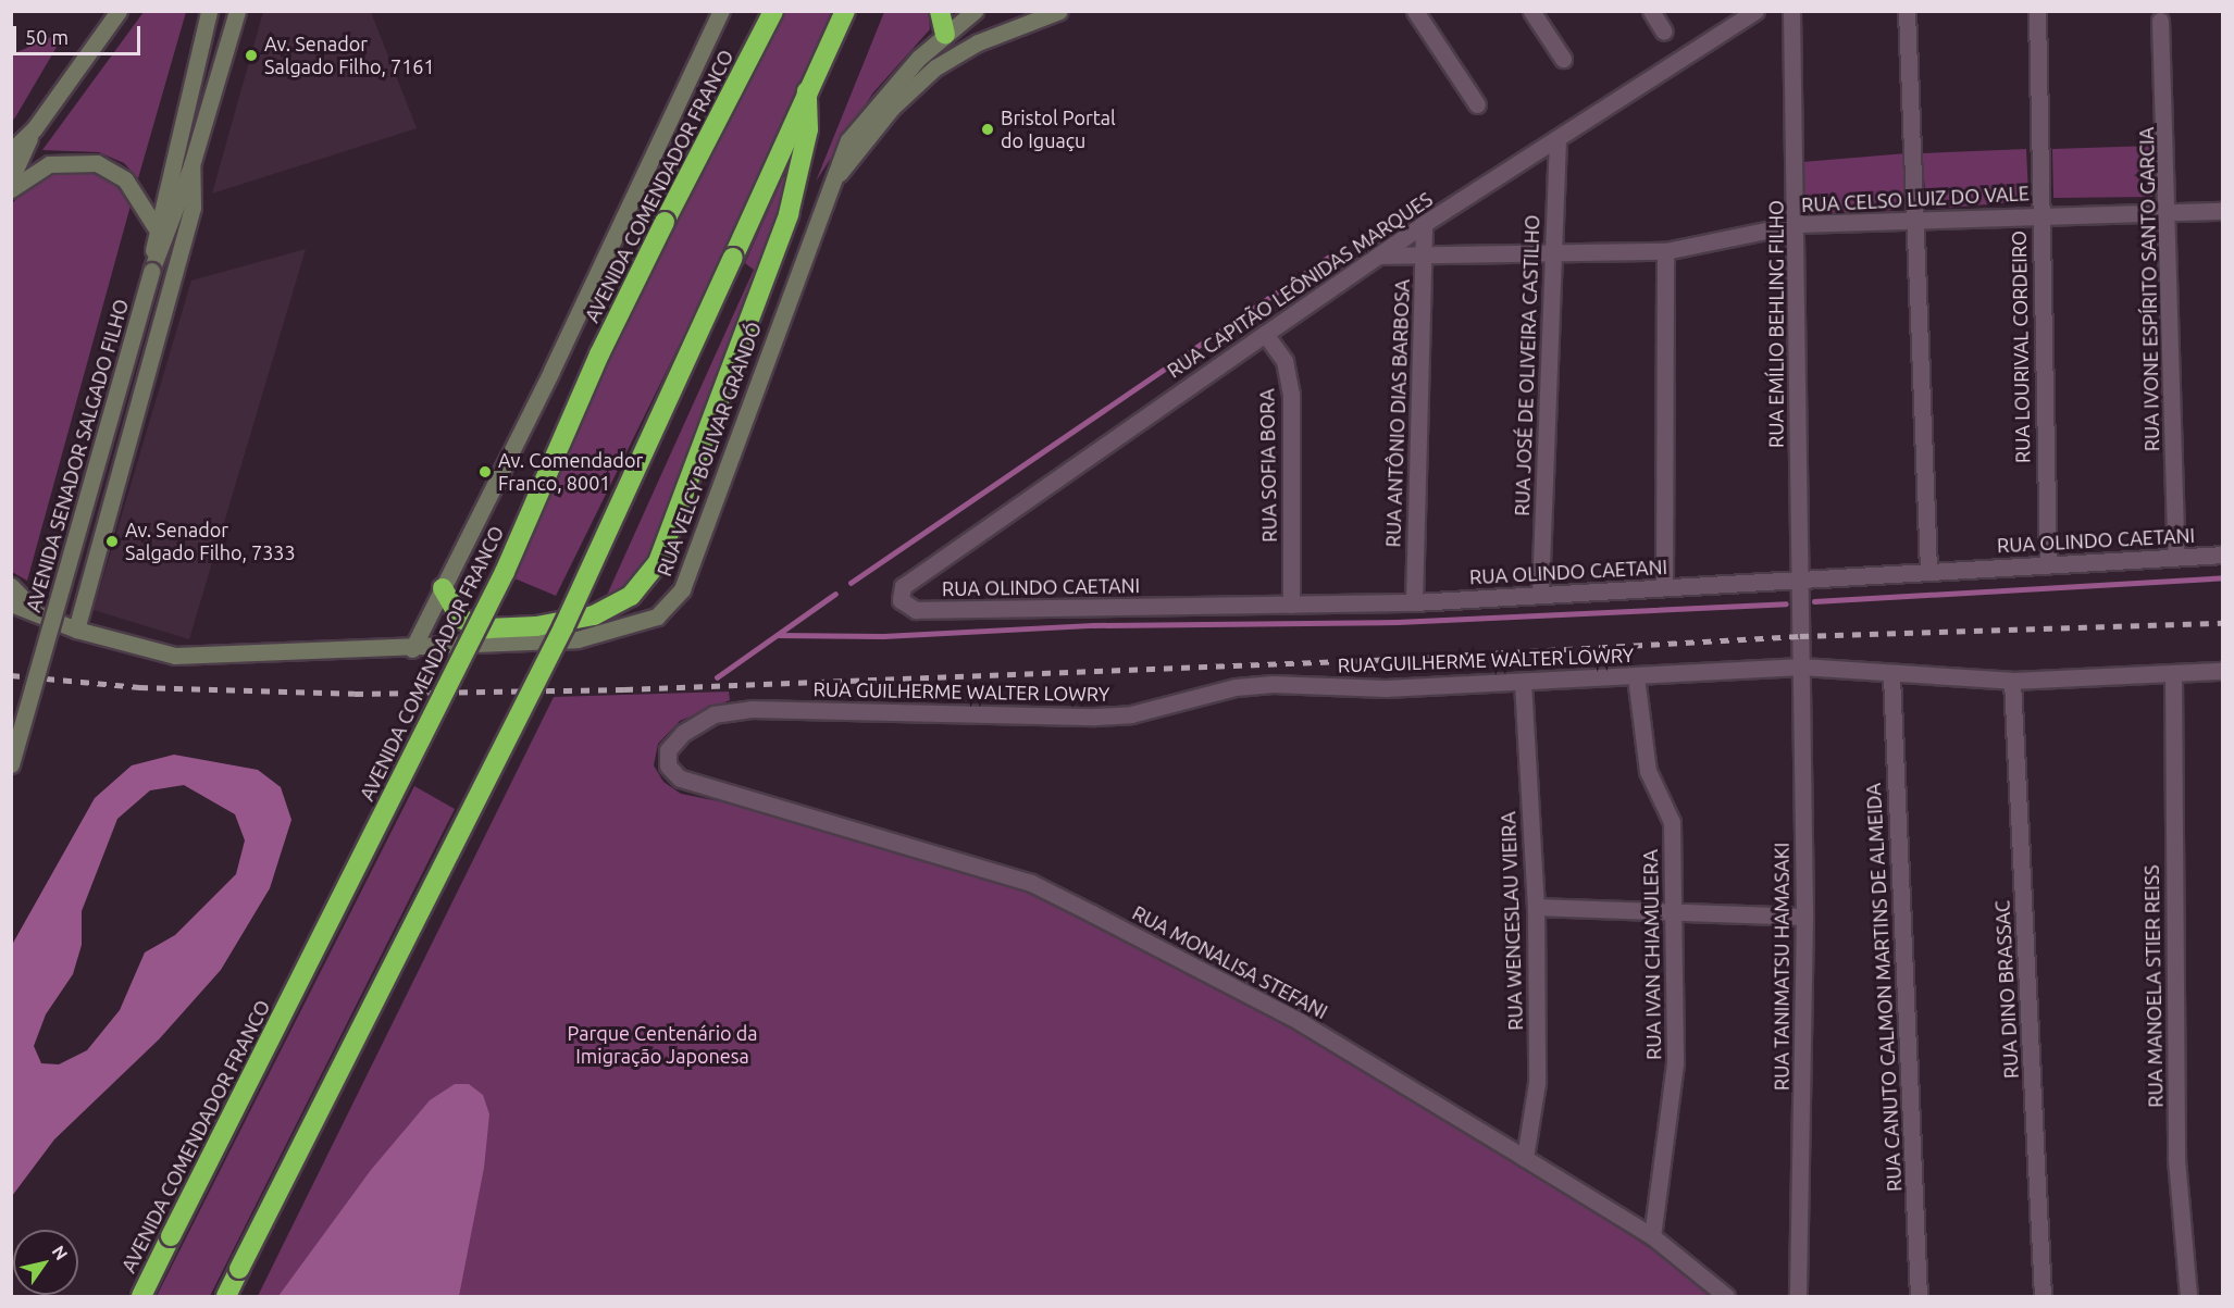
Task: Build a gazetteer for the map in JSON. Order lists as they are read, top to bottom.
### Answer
{
  "streets": {
    "highway": ["AVENIDA COMENDADOR FRANCO"],
    "main road": ["RUA VELCY BOLIVAR GRANDÓ", "AVENIDA SENADOR SALGADO FILHO"],
    "street": [
      "RUA CELSO LUIZ DO VALE",
      "RUA CAPITÃO LEÔNIDAS MARQUES",
      "RUA IVONE ESPÍRITO SANTO GARCIA",
      "RUA EMÍLIO BEHLING FILHO",
      "RUA LOURIVAL CORDEIRO",
      "RUA JOSÉ DE OLIVEIRA CASTILHO",
      "RUA ANTÔNIO DIAS BARBOSA",
      "RUA SOFIA BORA",
      "RUA OLINDO CAETANI",
      "RUA GUILHERME WALTER LOWRY",
      "RUA WENCESLAU VIEIRA",
      "RUA IVAN CHIAMULERA",
      "RUA MONALISA STEFANI",
      "RUA TANIMATSU HAMASAKI",
      "RUA MANOELA STIER REISS",
      "RUA CANUTO CALMON MARTINS DE ALMEIDA",
      "RUA DINO BRASSAC"
    ]
  },
  "crossings": [
    ["AVENIDA COMENDADOR FRANCO", "RUA VELCY BOLIVAR GRANDÓ"],
    ["RUA CELSO LUIZ DO VALE", "RUA CAPITÃO LEÔNIDAS MARQUES"],
    ["RUA CELSO LUIZ DO VALE", "RUA IVONE ESPÍRITO SANTO GARCIA"],
    ["RUA CELSO LUIZ DO VALE", "RUA EMÍLIO BEHLING FILHO"],
    ["RUA CELSO LUIZ DO VALE", "RUA LOURIVAL CORDEIRO"],
    ["RUA CELSO LUIZ DO VALE", "RUA JOSÉ DE OLIVEIRA CASTILHO"],
    ["RUA CELSO LUIZ DO VALE", "RUA ANTÔNIO DIAS BARBOSA"],
    ["RUA CAPITÃO LEÔNIDAS MARQUES", "RUA JOSÉ DE OLIVEIRA CASTILHO"],
    ["RUA CAPITÃO LEÔNIDAS MARQUES", "RUA ANTÔNIO DIAS BARBOSA"],
    ["RUA CAPITÃO LEÔNIDAS MARQUES", "RUA SOFIA BORA"],
    ["RUA CAPITÃO LEÔNIDAS MARQUES", "RUA OLINDO CAETANI"],
    ["RUA IVONE ESPÍRITO SANTO GARCIA", "RUA OLINDO CAETANI"],
    ["RUA EMÍLIO BEHLING FILHO", "RUA OLINDO CAETANI"],
    ["RUA EMÍLIO BEHLING FILHO", "RUA TANIMATSU HAMASAKI"],
    ["RUA LOURIVAL CORDEIRO", "RUA OLINDO CAETANI"],
    ["RUA JOSÉ DE OLIVEIRA CASTILHO", "RUA OLINDO CAETANI"],
    ["RUA ANTÔNIO DIAS BARBOSA", "RUA OLINDO CAETANI"],
    ["RUA SOFIA BORA", "RUA OLINDO CAETANI"],
    ["RUA GUILHERME WALTER LOWRY", "RUA WENCESLAU VIEIRA"],
    ["RUA GUILHERME WALTER LOWRY", "RUA IVAN CHIAMULERA"],
    ["RUA GUILHERME WALTER LOWRY", "RUA MONALISA STEFANI"],
    ["RUA GUILHERME WALTER LOWRY", "RUA TANIMATSU HAMASAKI"],
    ["RUA GUILHERME WALTER LOWRY", "RUA MANOELA STIER REISS"],
    ["RUA GUILHERME WALTER LOWRY", "RUA CANUTO CALMON MARTINS DE ALMEIDA"],
    ["RUA GUILHERME WALTER LOWRY", "RUA DINO BRASSAC"],
    ["RUA WENCESLAU VIEIRA", "RUA MONALISA STEFANI"],
    ["RUA IVAN CHIAMULERA", "RUA MONALISA STEFANI"]
  ],
  "parks": ["Parque Centenário da Imigração Japonesa"],
  "places": [
    "Av. Senador Salgado Filho, 7161",
    "Bristol Portal do Iguaçu",
    "Av. Comendador Franco, 8001",
    "Av. Senador Salgado Filho, 7333"
  ],
  "scale_bar": "50 m",
  "north": "top right"
}
